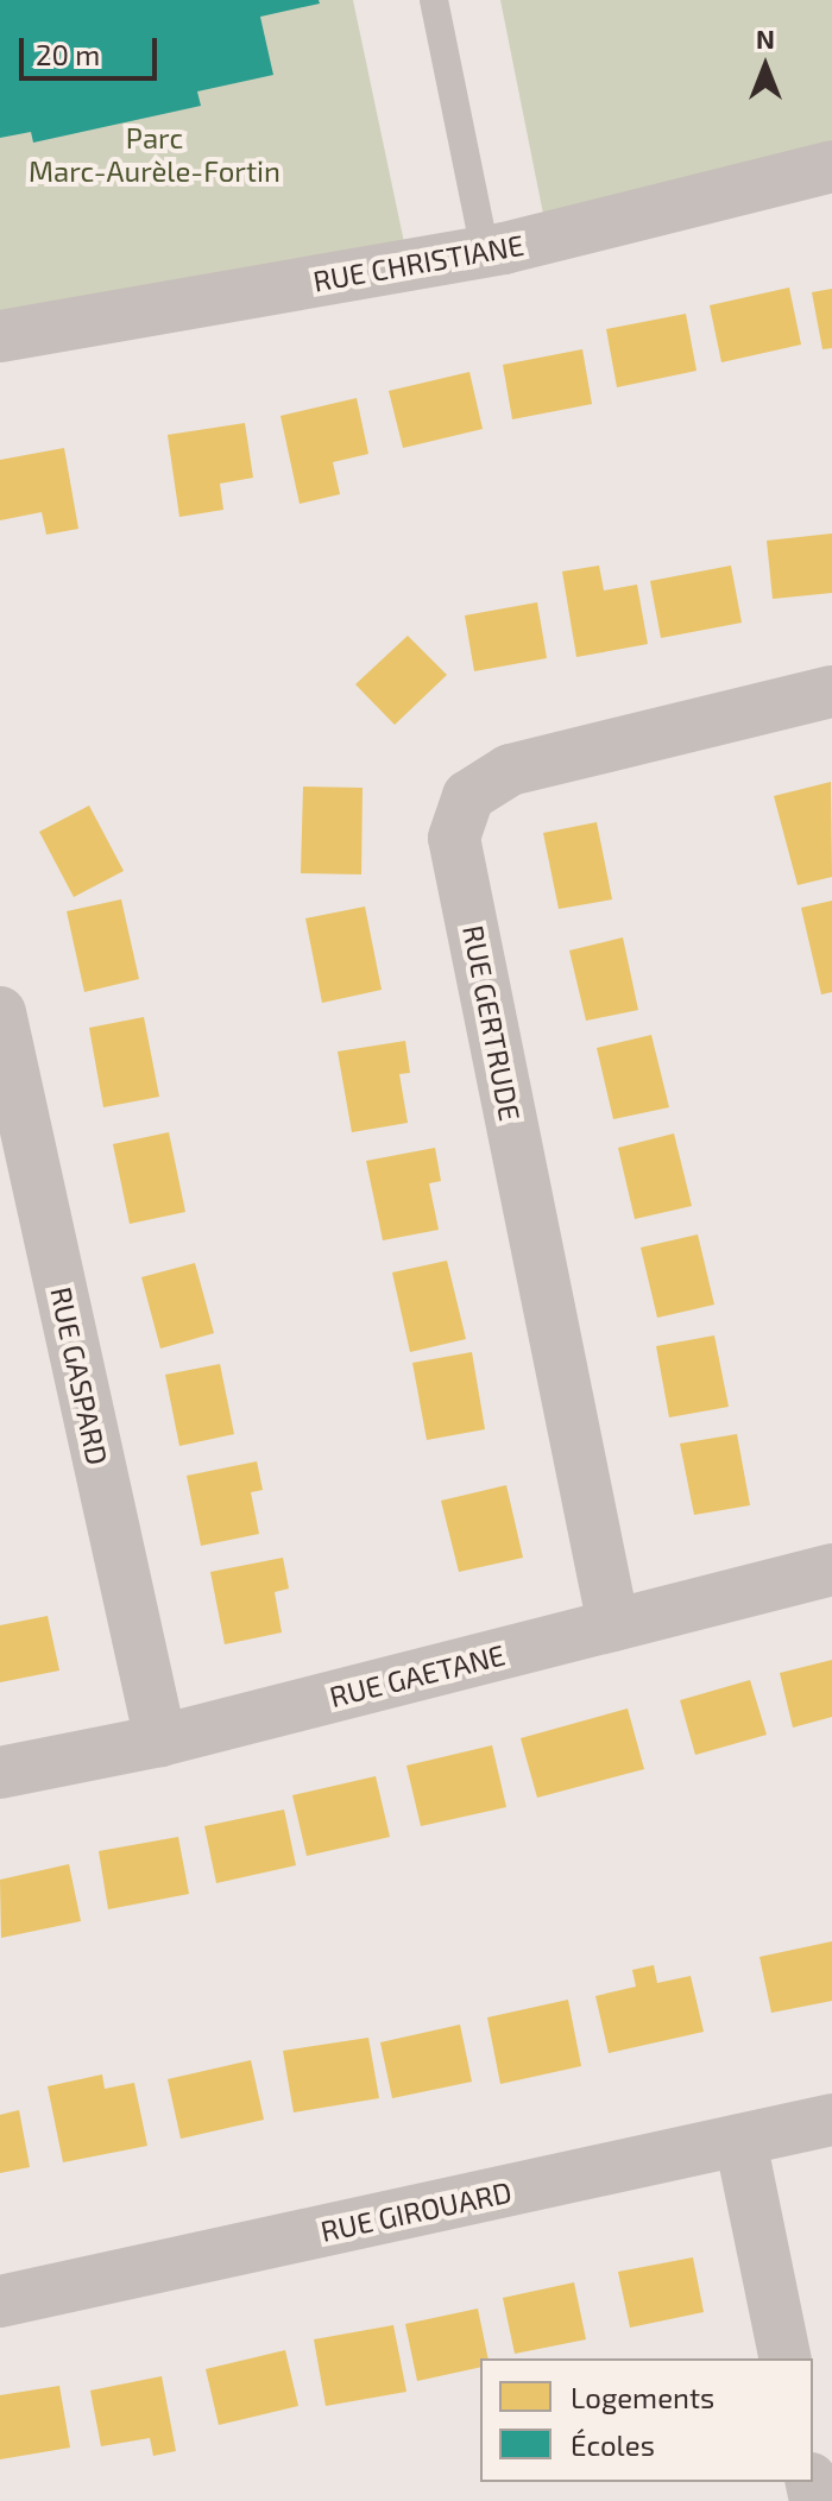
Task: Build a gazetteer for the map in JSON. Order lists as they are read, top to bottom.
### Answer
{
  "streets": {
    "street": [
      "RUE CHRISTIANE",
      "RUE GERTRUDE",
      "RUE GASPARD",
      "RUE GAETANE",
      "RUE GIROUARD"
    ]
  },
  "crossings": [
    ["RUE GERTRUDE", "RUE GAETANE"],
    ["RUE GASPARD", "RUE GAETANE"]
  ],
  "parks": ["Parc Marc-Aurèle-Fortin"],
  "legend": ["Logements", "Écoles"],
  "scale_bar": "20 m",
  "north": "top"
}
